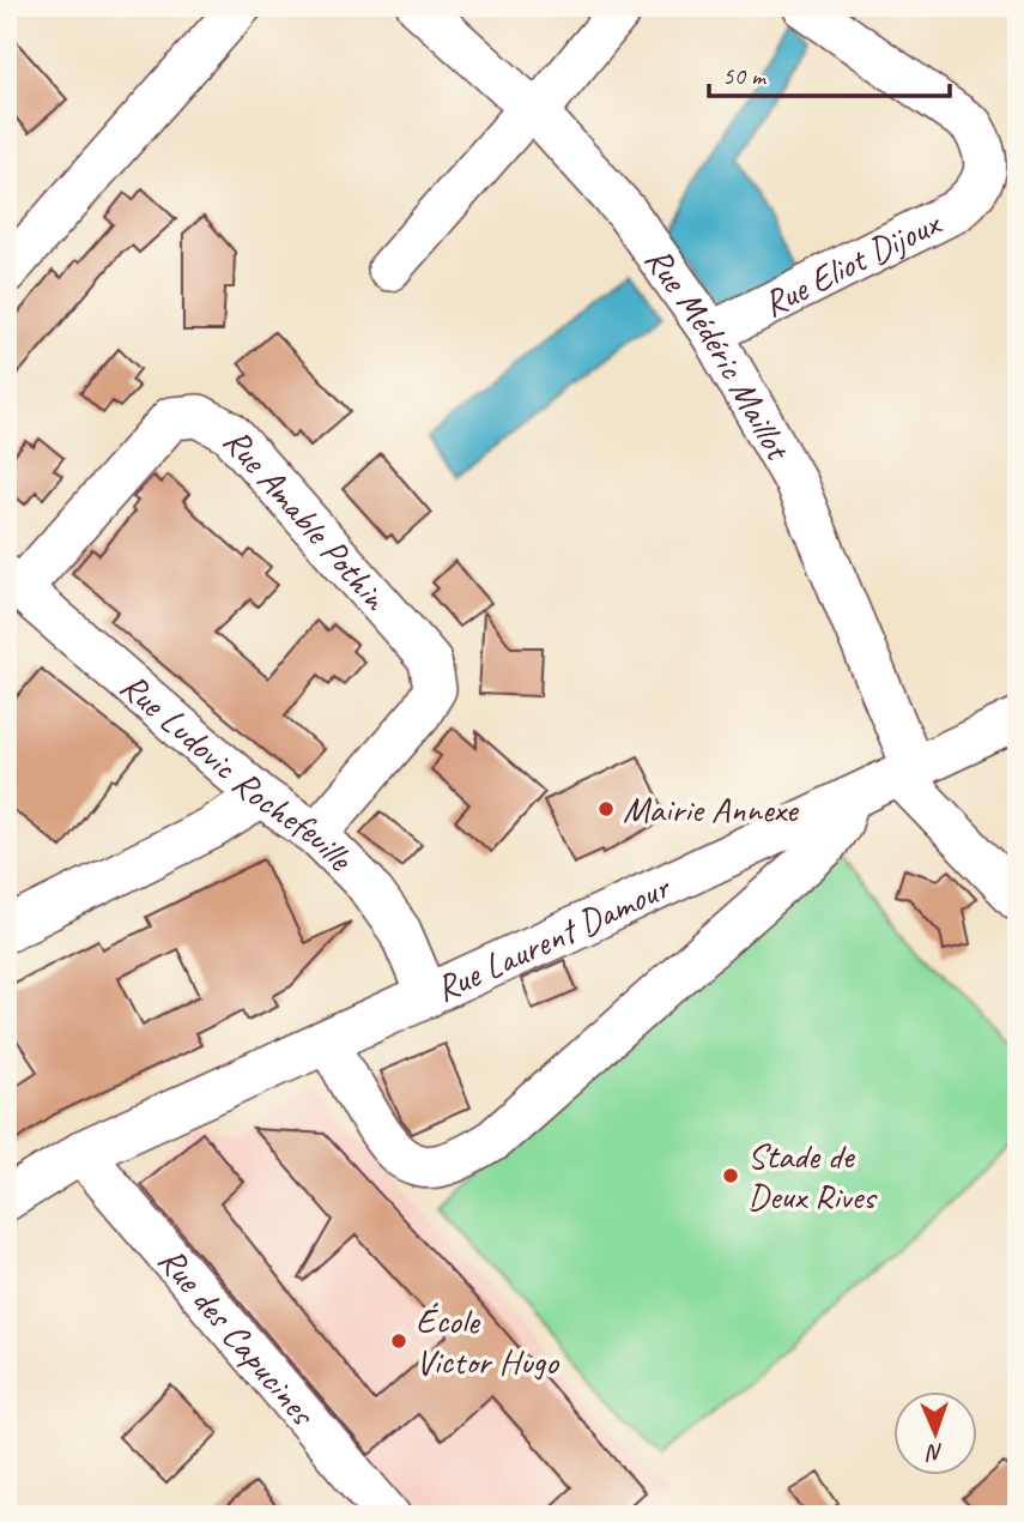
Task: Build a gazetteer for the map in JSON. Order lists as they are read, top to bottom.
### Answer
{
  "streets": {
    "street": [
      "Rue Eliot Dijoux",
      "Rue Médéric Maillot",
      "Rue Amable Pothin",
      "Rue Ludovic Rochefeuille",
      "Rue Laurent Damour",
      "Rue des Capucines"
    ]
  },
  "crossings": [
    ["Rue Eliot Dijoux", "Rue Médéric Maillot"],
    ["Rue Médéric Maillot", "Rue Laurent Damour"],
    ["Rue Amable Pothin", "Rue Ludovic Rochefeuille"],
    ["Rue Ludovic Rochefeuille", "Rue Laurent Damour"],
    ["Rue Laurent Damour", "Rue des Capucines"]
  ],
  "places": ["Mairie Annexe", "Stade de Deux Rives", "École Victor Hugo"],
  "scale_bar": "50 m",
  "north": "bottom"
}
